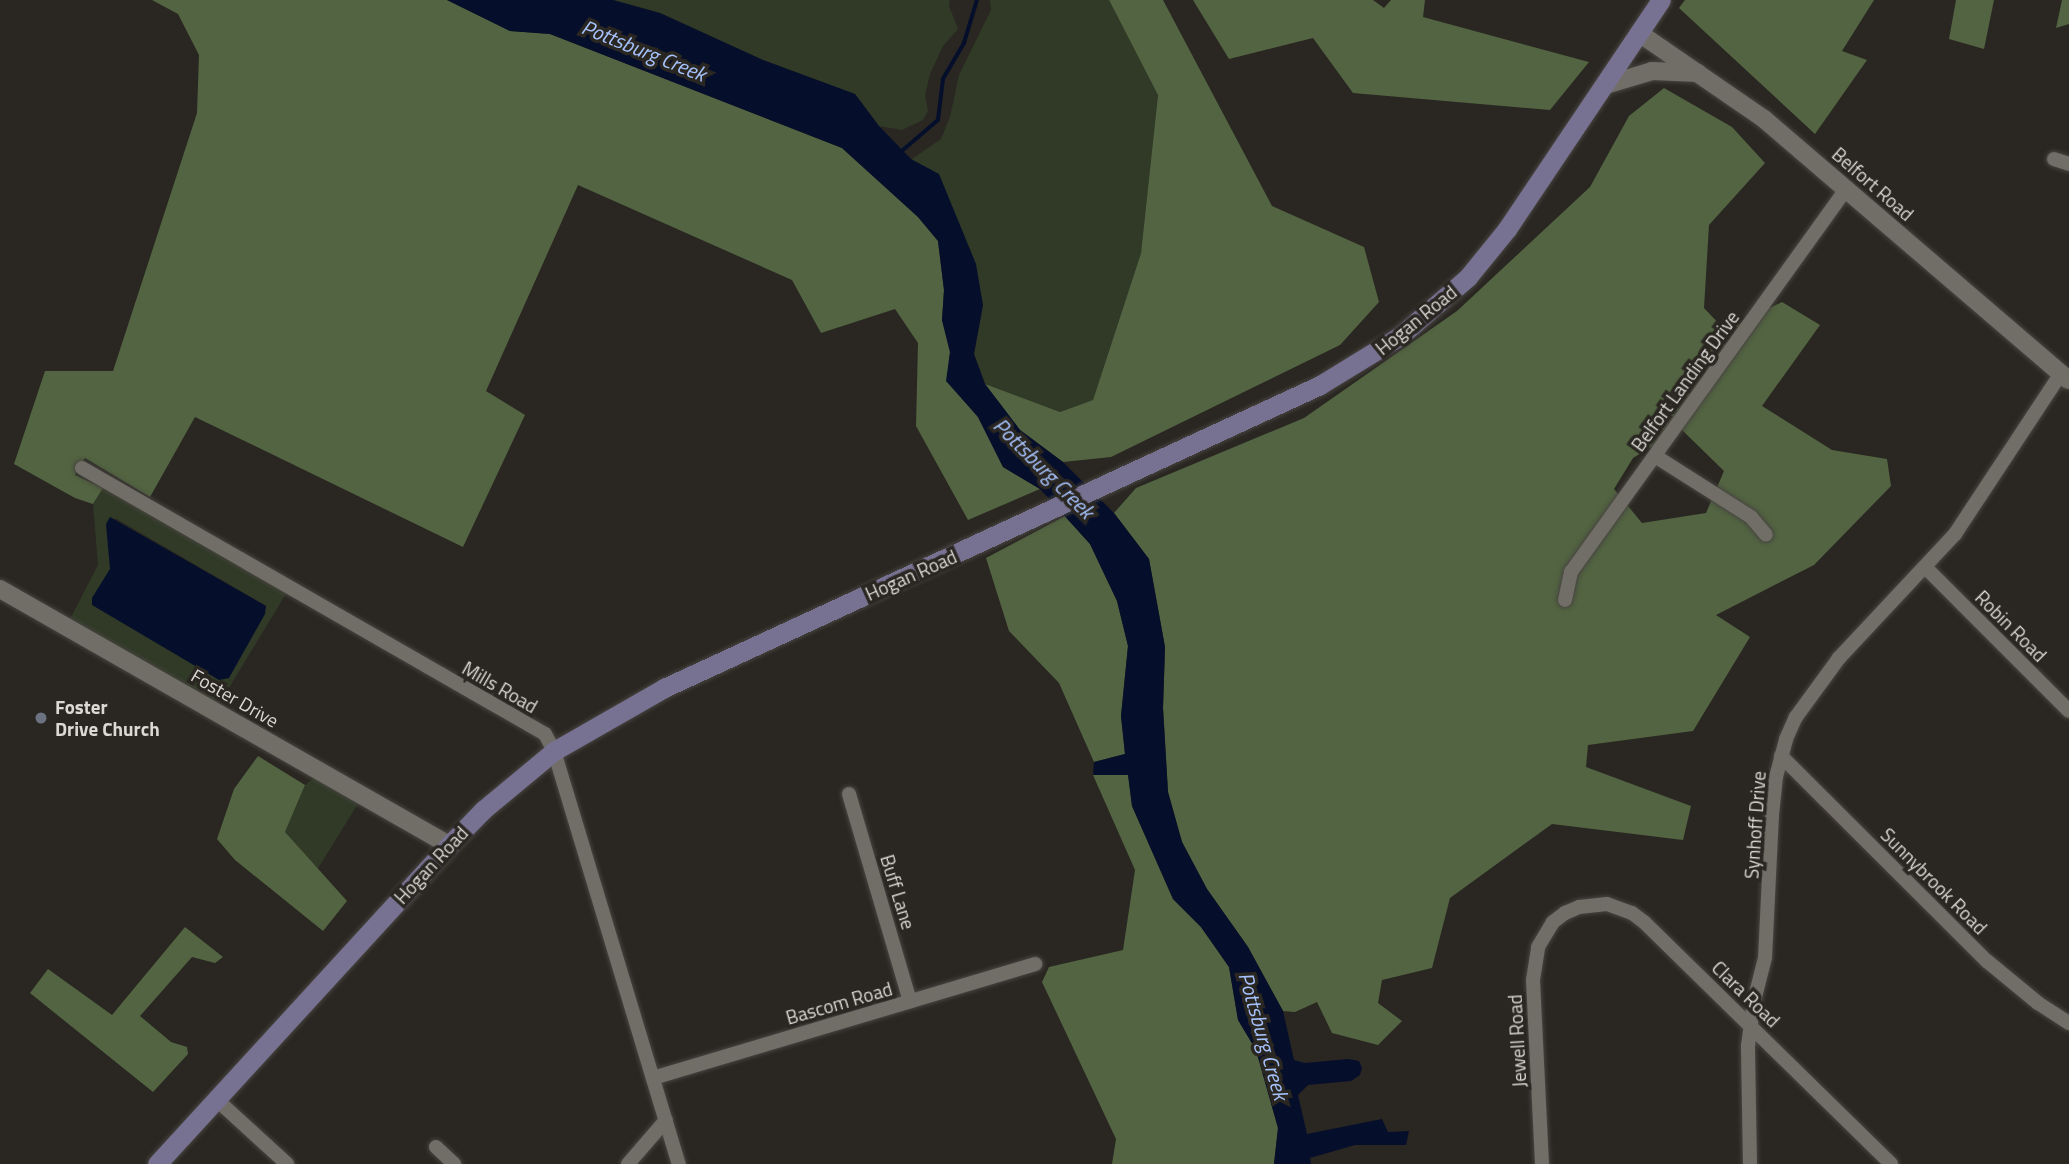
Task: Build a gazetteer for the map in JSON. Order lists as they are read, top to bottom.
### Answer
{
  "streets": {
    "main road": ["Hogan Road"],
    "street": [
      "Belfort Road",
      "Belfort Landing Drive",
      "Robin Road",
      "Mills Road",
      "Foster Drive",
      "Synhoff Drive",
      "Sunnybrook Road",
      "Buff Lane",
      "Clara Road",
      "Bascom Road",
      "Jewell Road"
    ]
  },
  "crossings": [
    ["Belfort Road", "Hogan Road"],
    ["Belfort Road", "Belfort Landing Drive"],
    ["Belfort Road", "Synhoff Drive"],
    ["Hogan Road", "Mills Road"],
    ["Hogan Road", "Foster Drive"],
    ["Robin Road", "Synhoff Drive"],
    ["Mills Road", "Bascom Road"],
    ["Synhoff Drive", "Sunnybrook Road"],
    ["Synhoff Drive", "Clara Road"],
    ["Buff Lane", "Bascom Road"],
    ["Clara Road", "Jewell Road"]
  ],
  "water": ["Pottsburg Creek"],
  "places": ["Foster Drive Church"]
}
